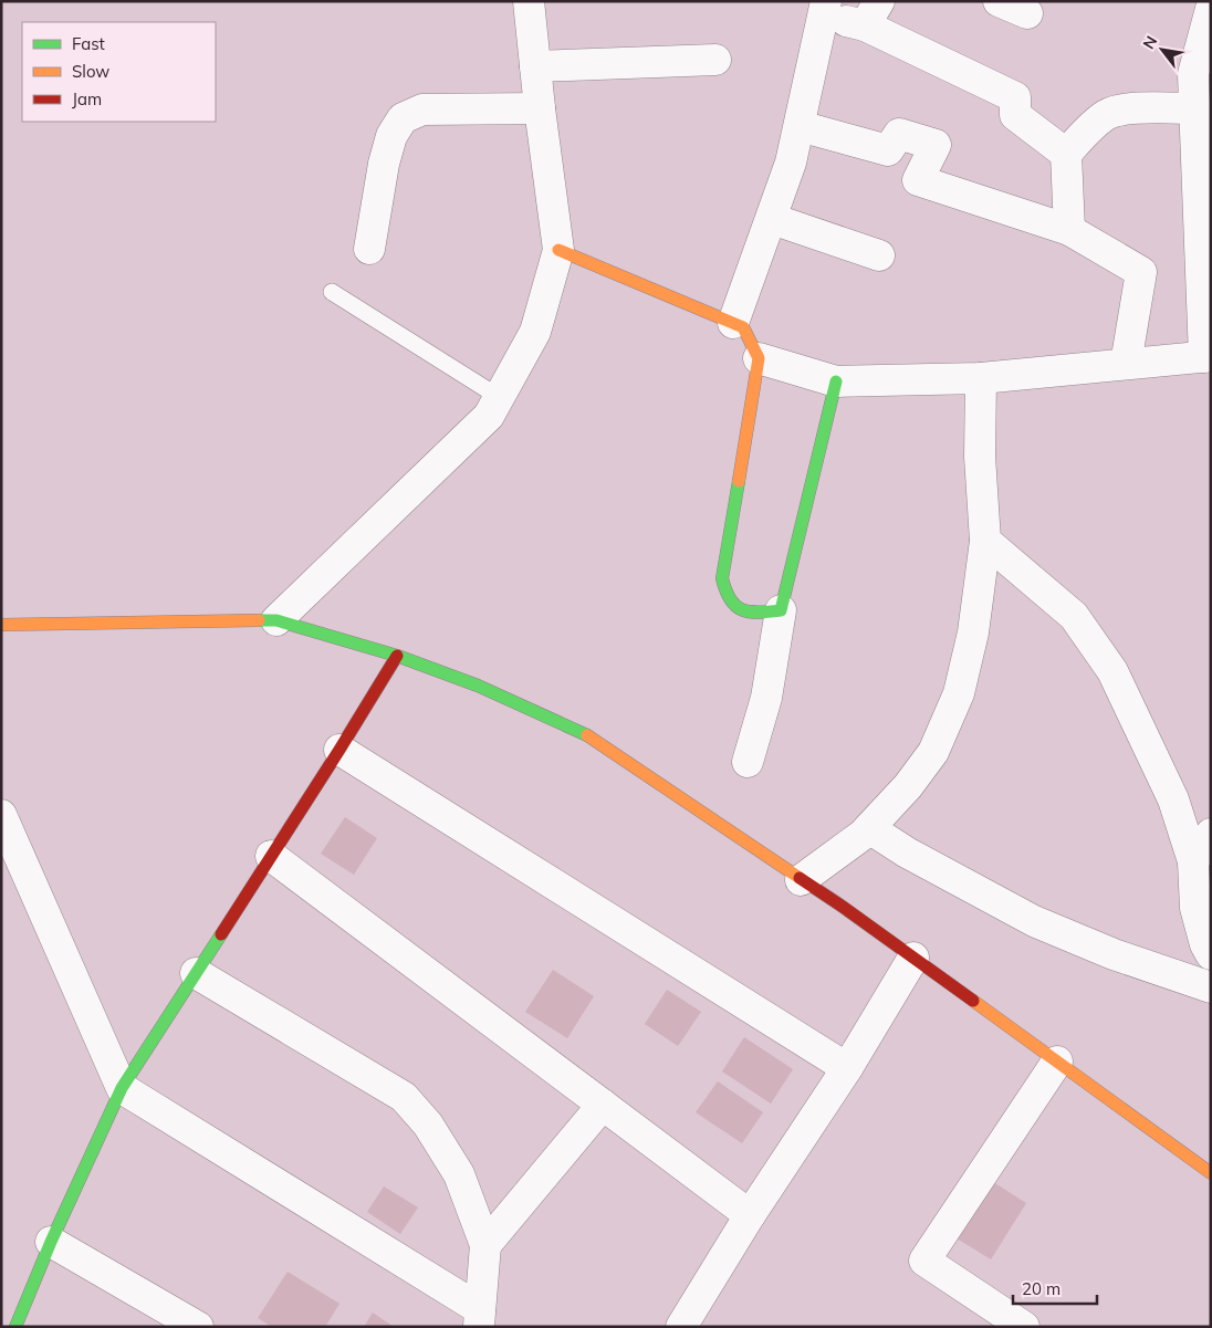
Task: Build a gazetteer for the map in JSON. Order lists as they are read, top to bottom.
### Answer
{
  "legend": ["Fast", "Slow", "Jam"],
  "scale_bar": "20 m",
  "north": "top left"
}
